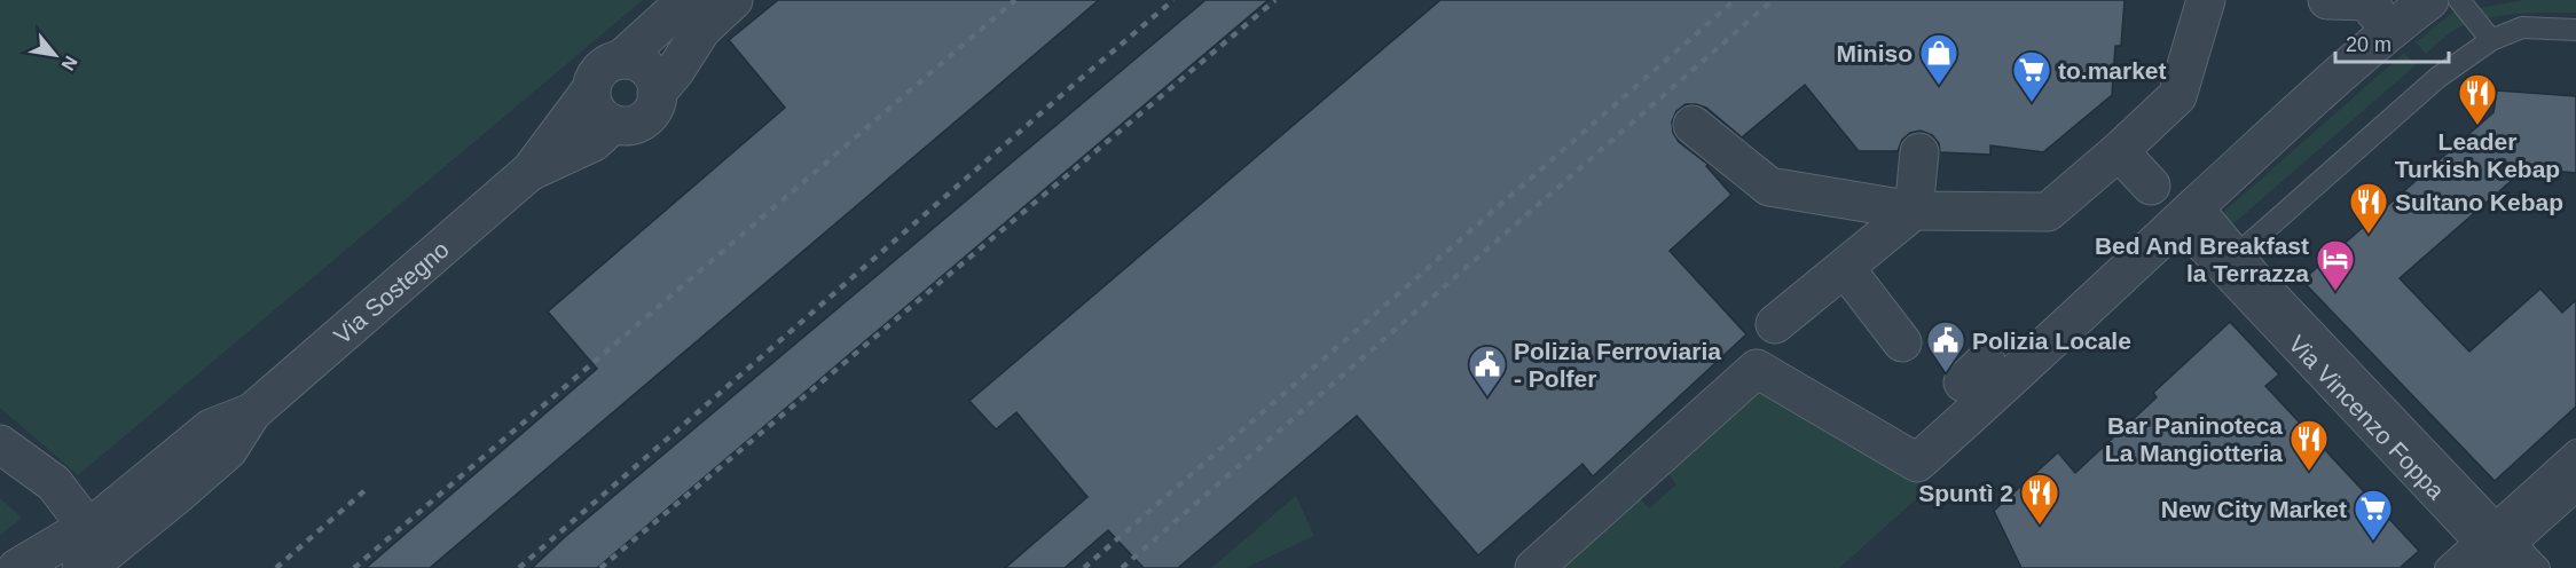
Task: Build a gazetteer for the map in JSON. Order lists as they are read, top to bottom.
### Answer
{
  "streets": {
    "street": ["Via Sostegno", "Via Vincenzo Foppa"]
  },
  "places": {
    "shop": ["Miniso"],
    "supermarket": ["to.market", "New City Market"],
    "restaurant": [
      "Leader Turkish Kebap",
      "Sultano Kebap",
      "Bar Paninoteca La Mangiotteria",
      "Spuntì 2"
    ],
    "hotel": ["Bed And Breakfast la Terrazza"],
    "public building": ["Polizia Locale", "Polizia Ferroviaria - Polfer"]
  },
  "scale_bar": "20 m",
  "north": "bottom right"
}
